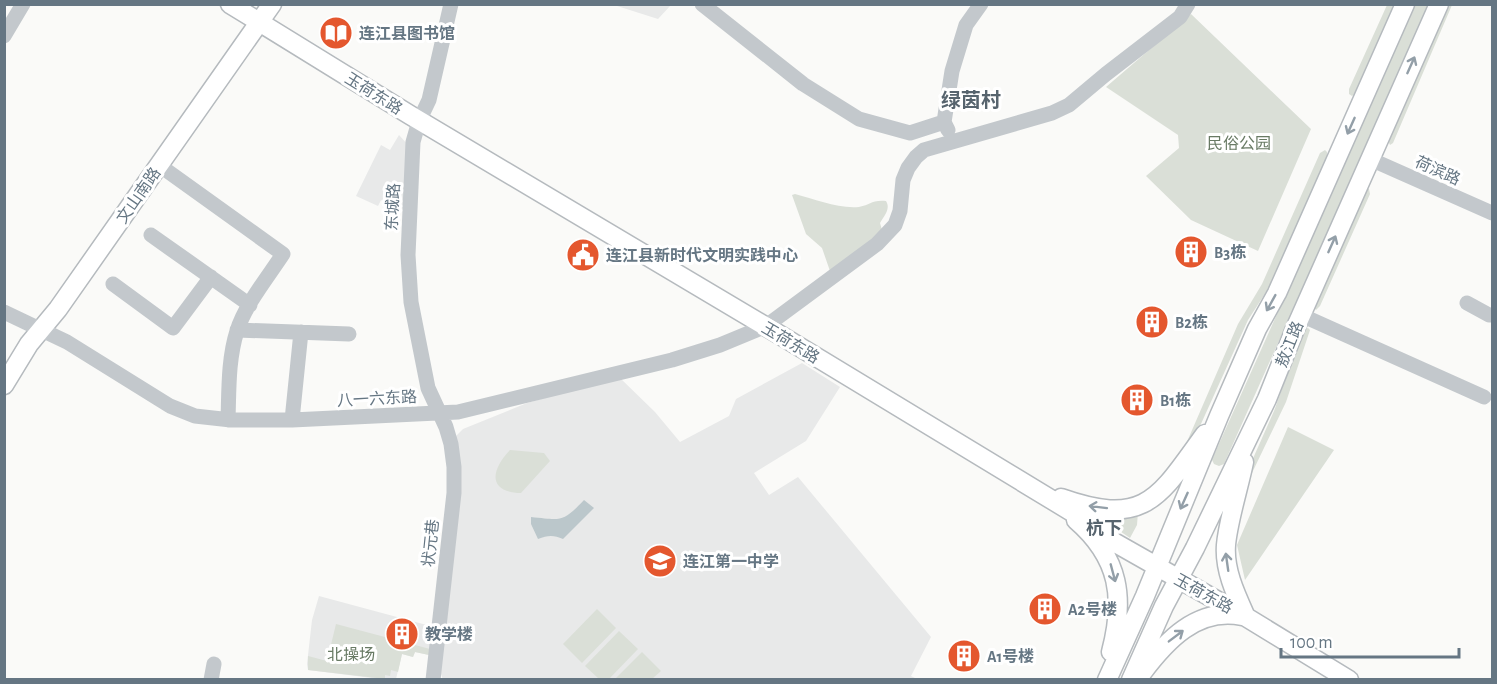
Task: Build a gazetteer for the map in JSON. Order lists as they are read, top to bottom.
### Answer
{
  "streets": {
    "main road": ["玉荷东路", "文山南路", "敖江路"],
    "street": [
      "荷滨路",
      "东城路",
      "八一六东路",
      "状元巷"
    ]
  },
  "crossings": [
    ["玉荷东路", "文山南路"],
    ["玉荷东路", "东城路"],
    ["玉荷东路", "敖江路"],
    ["玉荷东路", "八一六东路"],
    ["荷滨路", "敖江路"],
    ["文山南路", "八一六东路"],
    ["东城路", "八一六东路"],
    ["东城路", "状元巷"],
    ["八一六东路", "状元巷"]
  ],
  "districts": ["绿茵村", "杭下"],
  "parks": ["民俗公园", "北操场"],
  "places": {
    "library": ["连江县图书馆"],
    "building": [
      "B3栋",
      "B2栋",
      "B1栋",
      "A2号楼",
      "教学楼",
      "A1号楼"
    ],
    "public building": ["连江县新时代文明实践中心"],
    "school or university": ["连江第一中学"]
  },
  "scale_bar": "100 m"
}
